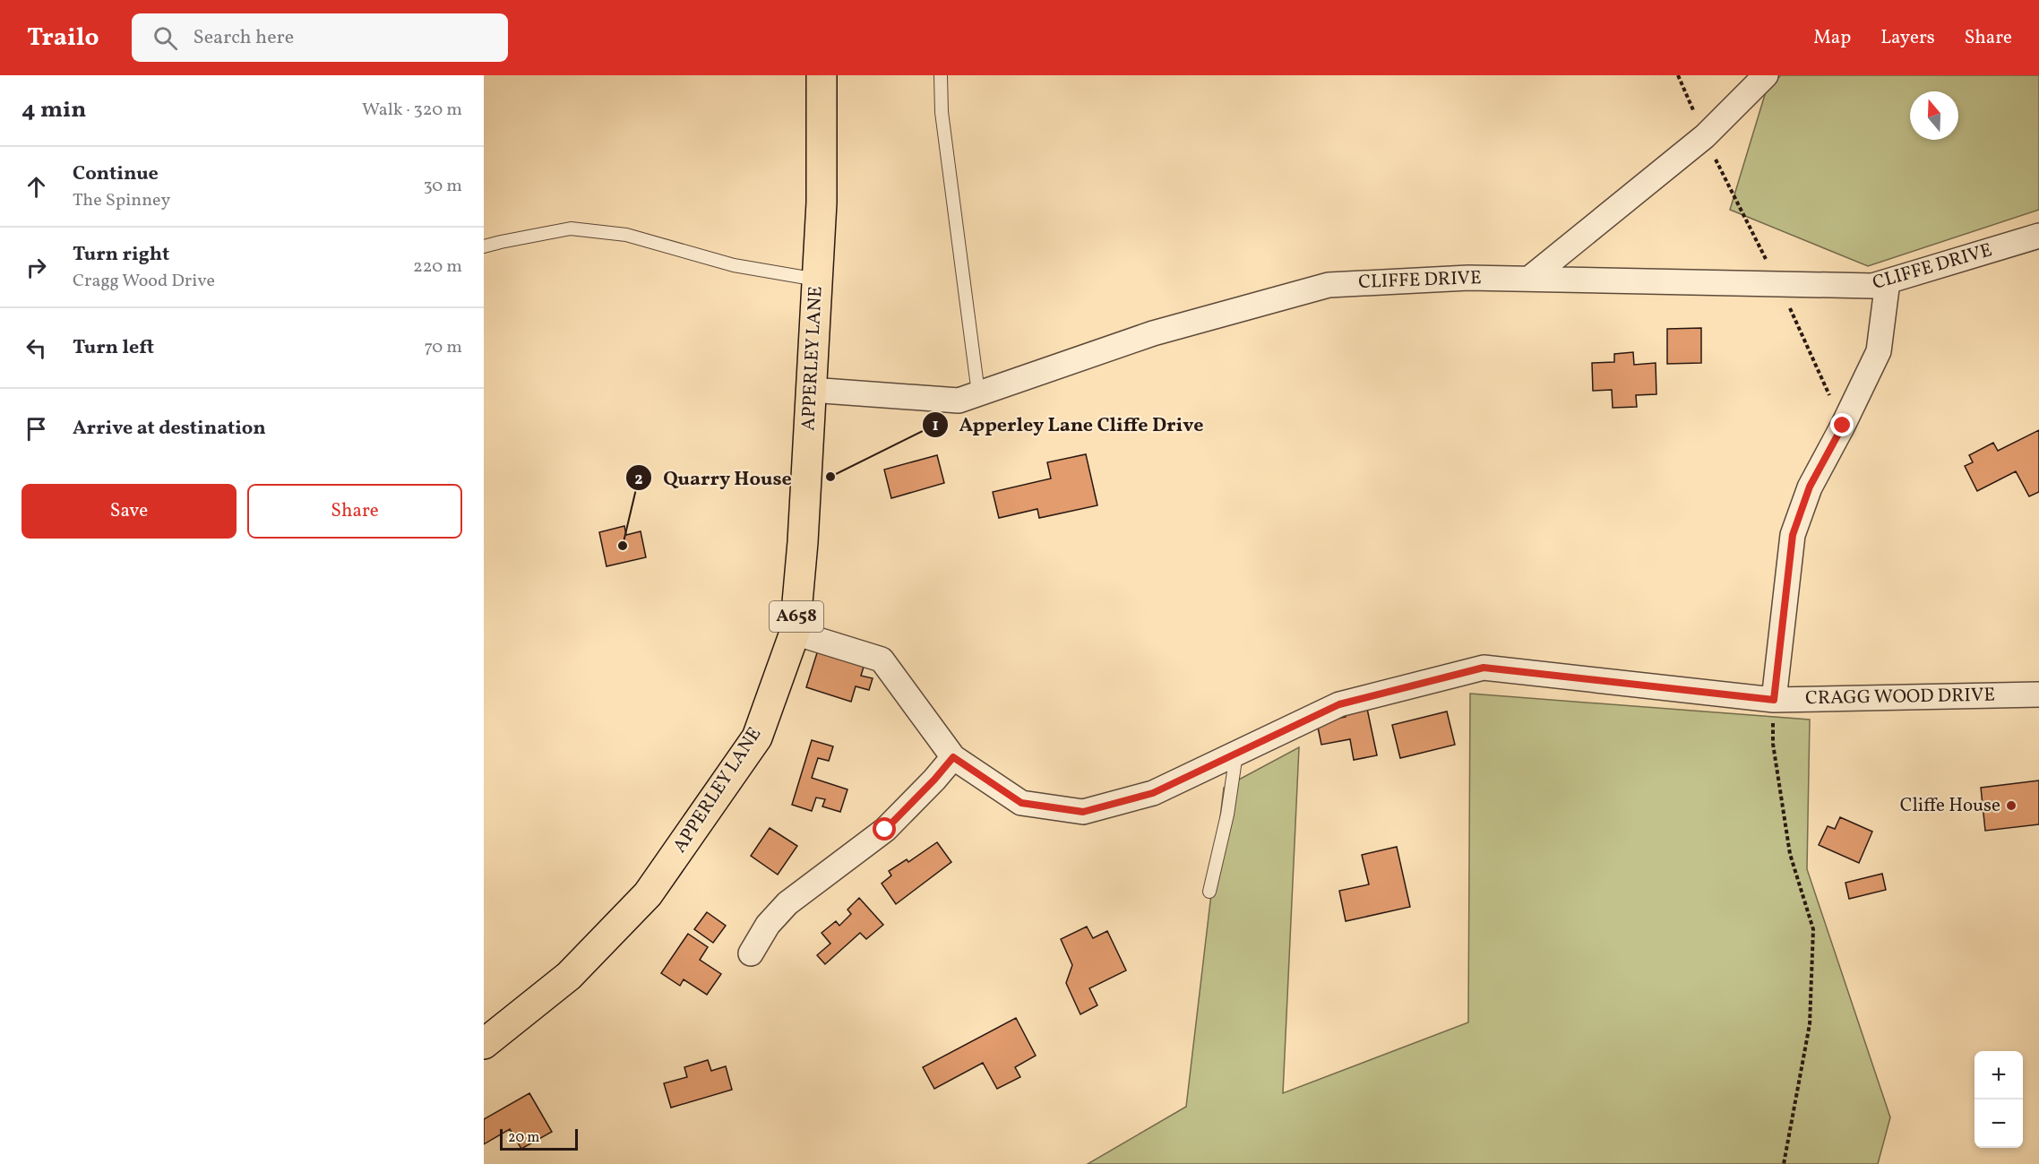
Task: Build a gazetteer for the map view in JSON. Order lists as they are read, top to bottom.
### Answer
{
  "streets": {
    "highway": ["APPERLEY LANE", "A658"],
    "street": ["CLIFFE DRIVE", "CRAGG WOOD DRIVE"]
  },
  "crossings": [
    ["CLIFFE DRIVE", "APPERLEY LANE"],
    ["APPERLEY LANE", "CRAGG WOOD DRIVE"]
  ],
  "places": ["Apperley Lane Cliffe Drive", "Quarry House", "Cliffe House"],
  "scale_bar": "20 m",
  "north": "top",
  "page": {
    "header": "Trailo",
    "search": "Search here",
    "nav": ["Map", "Layers", "Share"],
    "heading": ["4 min", "Walk · 320 m"],
    "list": [
      ["Continue", "The Spinney", "30 m"],
      ["Turn right", "Cragg Wood Drive", "220 m"],
      ["Turn left", "70 m"],
      "Arrive at destination"
    ],
    "buttons": ["Save", "Share"],
    "map_buttons": ["+", "−"],
    "scale": "20 m"
  }
}
